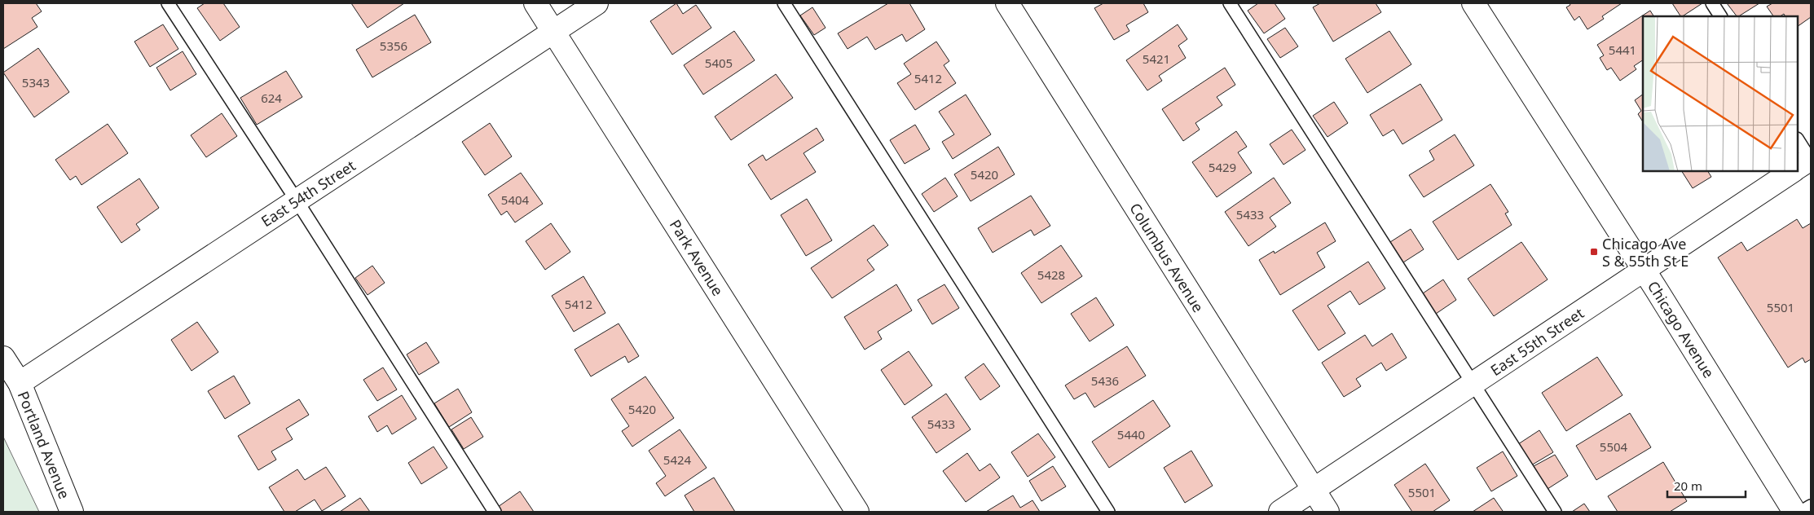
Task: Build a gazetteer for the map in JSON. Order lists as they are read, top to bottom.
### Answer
{
  "streets": {
    "street": [
      "East 54th Street",
      "Park Avenue",
      "Columbus Avenue",
      "Chicago Avenue",
      "East 55th Street",
      "Portland Avenue"
    ]
  },
  "crossings": [
    ["East 54th Street", "Park Avenue"],
    ["East 54th Street", "Portland Avenue"],
    ["Columbus Avenue", "East 55th Street"],
    ["Chicago Avenue", "East 55th Street"]
  ],
  "places": {
    "transit": ["Chicago Ave S & 55th St E"]
  },
  "house_numbers": [
    "5356",
    "5441",
    "5421",
    "5405",
    "5412",
    "5343",
    "624",
    "5429",
    "5420",
    "5404",
    "5433",
    "5428",
    "5412",
    "5501",
    "5436",
    "5420",
    "5433",
    "5440",
    "5504",
    "5424",
    "5501"
  ],
  "scale_bar": "20 m"
}
